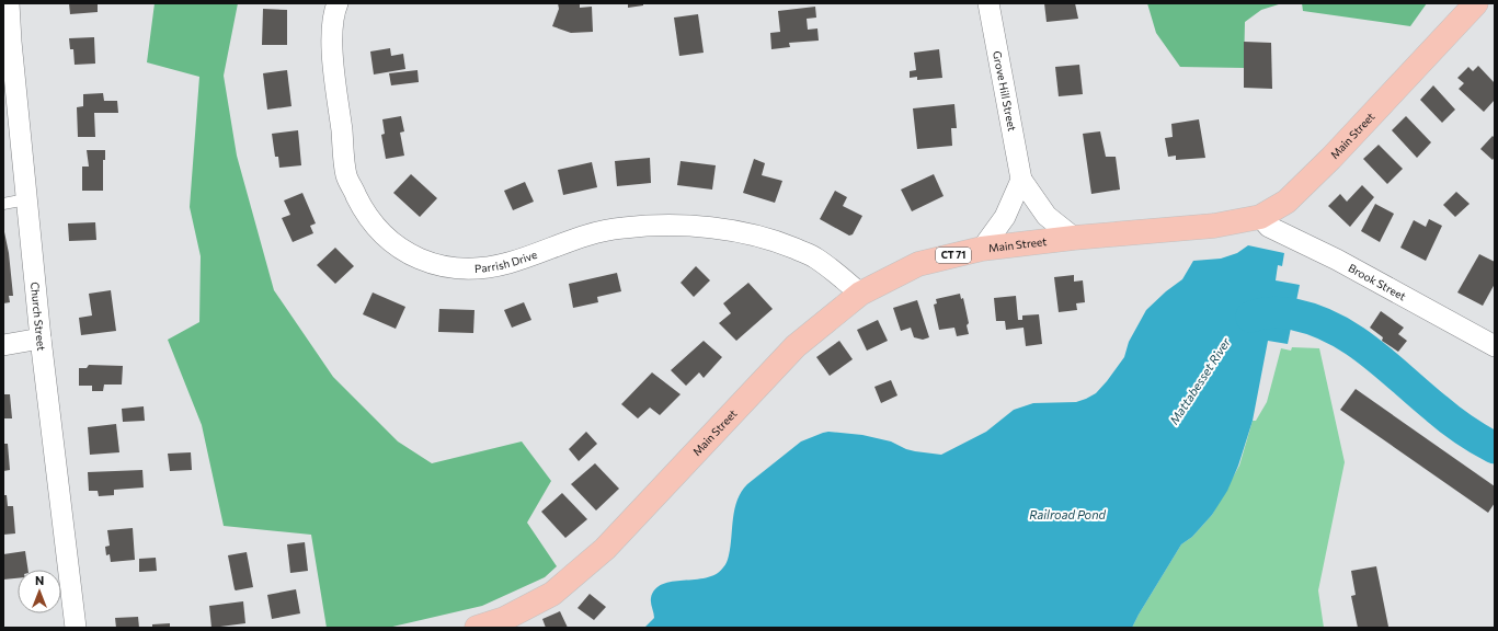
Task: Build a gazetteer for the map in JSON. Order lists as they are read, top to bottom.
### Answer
{
  "streets": {
    "main road": ["Main Street", "CT 71"],
    "street": [
      "Grove Hill Street",
      "Parrish Drive",
      "Brook Street",
      "Church Street"
    ]
  },
  "crossings": [
    ["Grove Hill Street", "Main Street"],
    ["Main Street", "Parrish Drive"],
    ["Main Street", "Brook Street"]
  ],
  "water": ["Mattabesset River", "Railroad Pond"],
  "north": "top"
}
